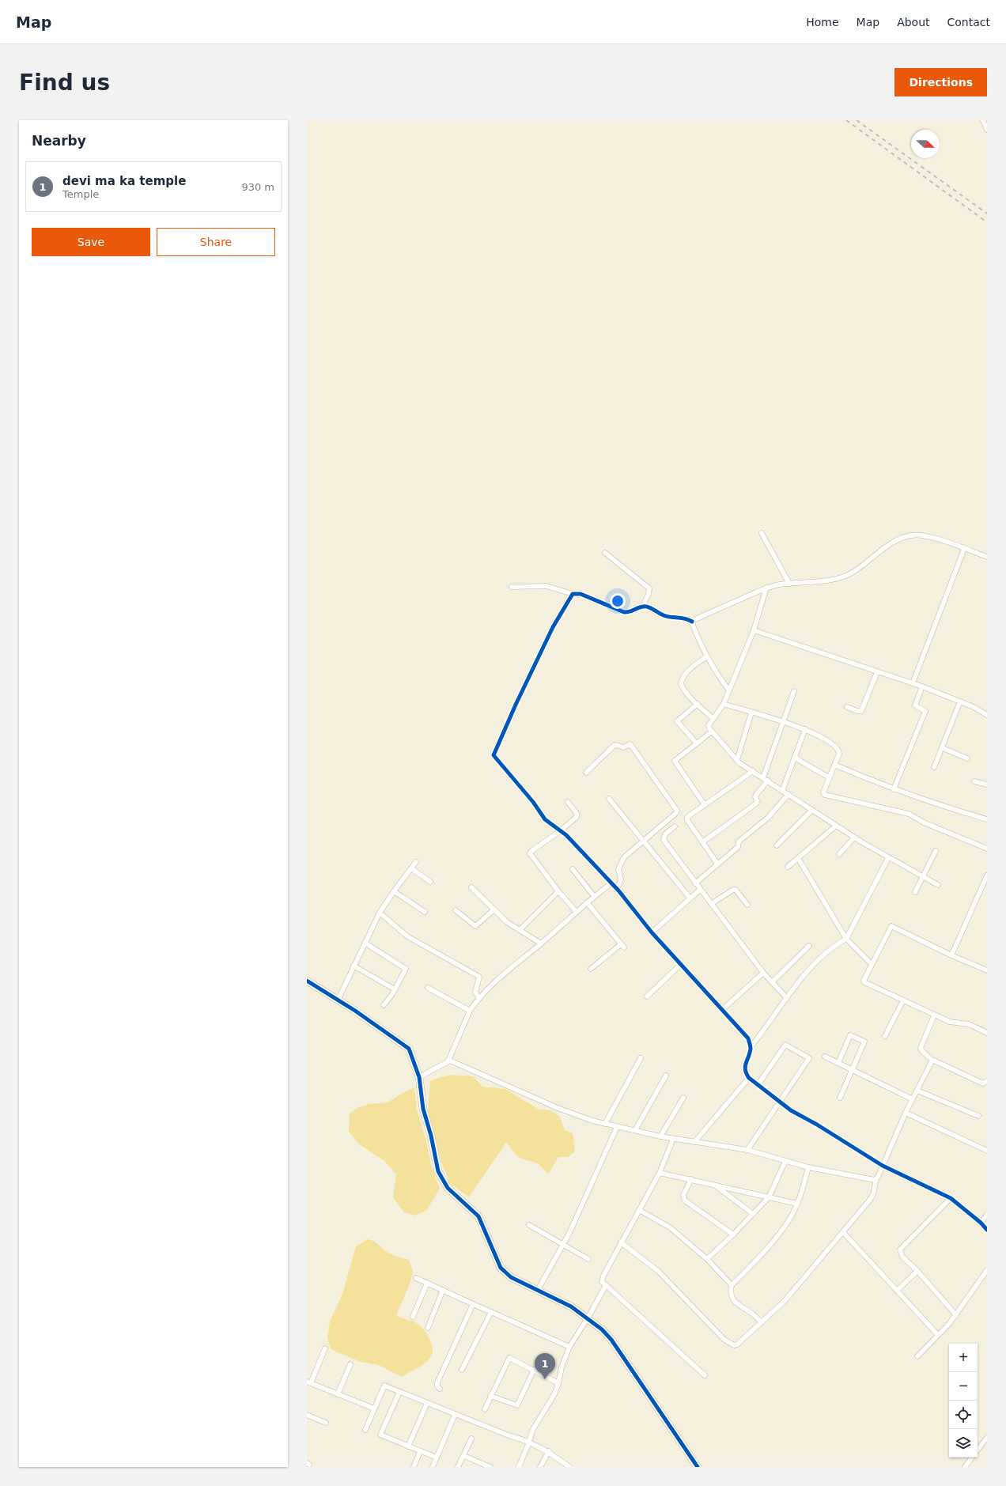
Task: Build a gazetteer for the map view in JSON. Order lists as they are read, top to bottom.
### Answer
{
  "north": "right",
  "page": {
    "header": "Map",
    "nav": [
      "Home",
      "Map",
      "About",
      "Contact"
    ],
    "buttons": [
      "Directions",
      ["Save", "Share"]
    ],
    "title": "Find us",
    "heading": "Nearby",
    "list": [
      {
        "mark": "1",
        "name": "devi ma ka temple",
        "note": "Temple",
        "value": "930 m"
      }
    ],
    "map_buttons": ["+", "−"],
    "pins": "1"
  }
}
